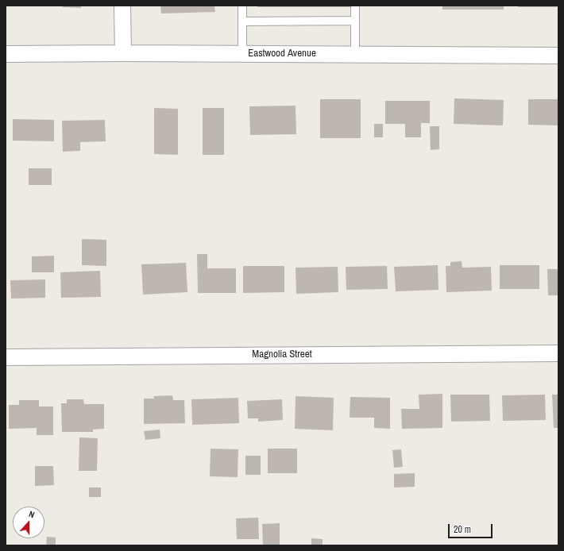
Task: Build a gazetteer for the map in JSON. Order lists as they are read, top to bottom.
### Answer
{
  "streets": {
    "street": ["Eastwood Avenue", "Magnolia Street"]
  },
  "scale_bar": "20 m",
  "north": "top"
}
